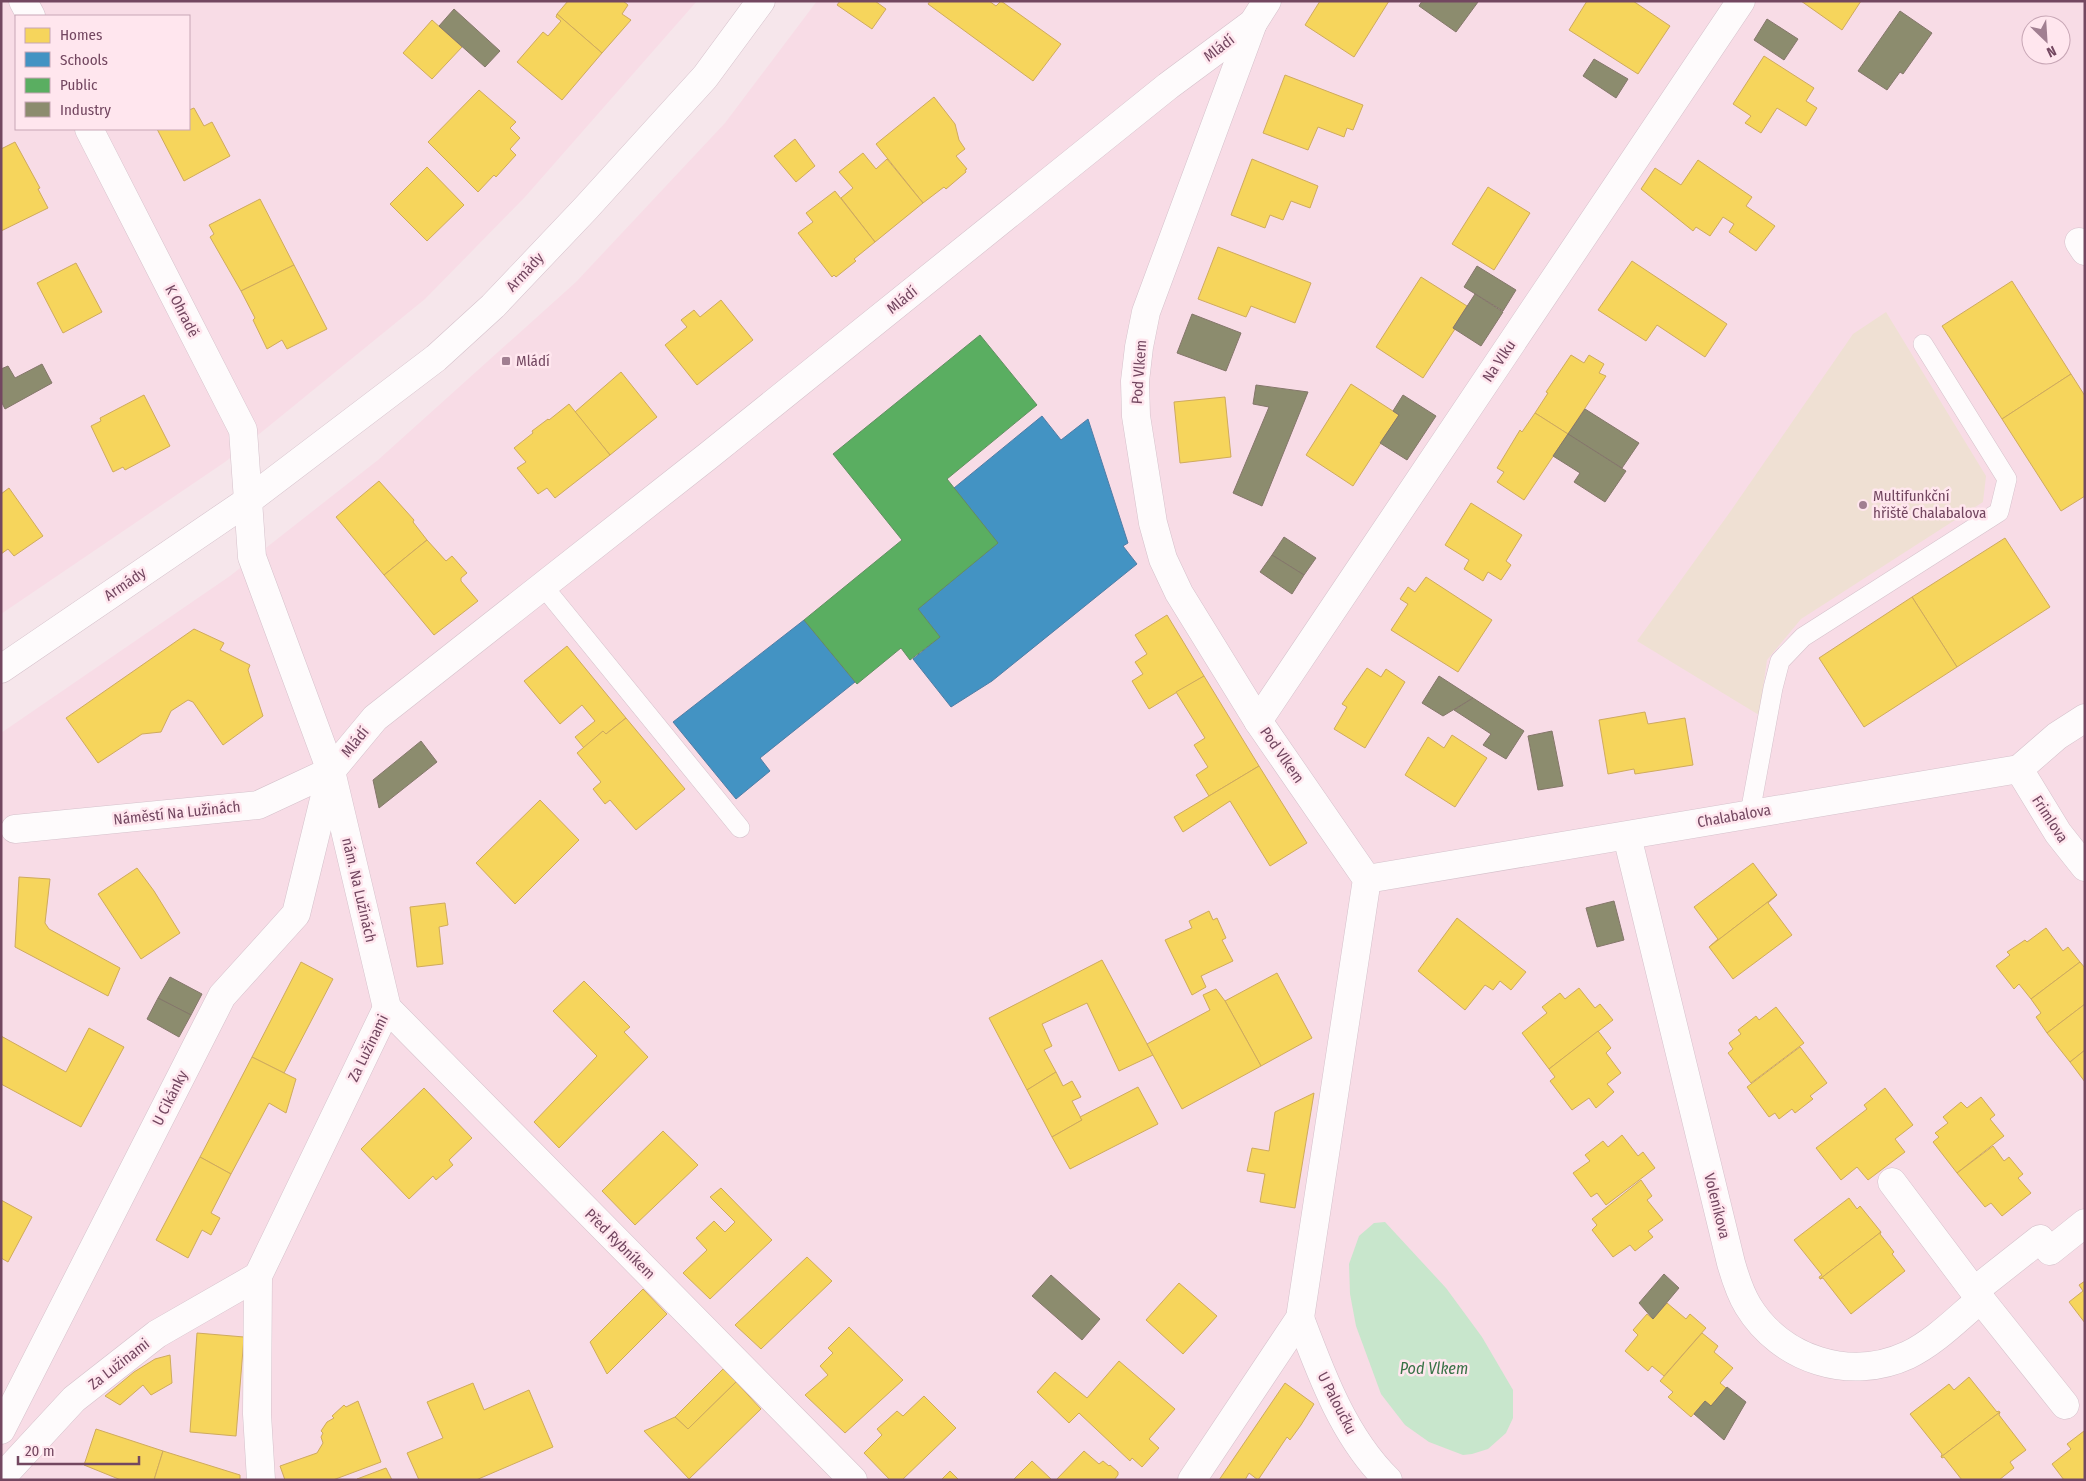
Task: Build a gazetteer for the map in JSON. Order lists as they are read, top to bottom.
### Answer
{
  "streets": {
    "street": [
      "Mládí",
      "Armády",
      "K Ohradě",
      "Na Vlku",
      "Pod Vlkem",
      "Náměstí Na Lužinách",
      "Chalabalova",
      "Frimlova",
      "nám. Na Lužinách",
      "Za Lužinami",
      "U Cikánky",
      "Voleníkova",
      "Před Rybníkem",
      "U Paloučku"
    ]
  },
  "crossings": [
    ["Mládí", "Pod Vlkem"],
    ["Mládí", "Náměstí Na Lužinách"],
    ["Mládí", "nám. Na Lužinách"],
    ["Mládí", "U Cikánky"],
    ["Armády", "K Ohradě"],
    ["Na Vlku", "Pod Vlkem"],
    ["Pod Vlkem", "Chalabalova"],
    ["Náměstí Na Lužinách", "nám. Na Lužinách"],
    ["Náměstí Na Lužinách", "U Cikánky"],
    ["Chalabalova", "Frimlova"],
    ["Chalabalova", "Voleníkova"],
    ["nám. Na Lužinách", "Za Lužinami"],
    ["nám. Na Lužinách", "U Cikánky"],
    ["nám. Na Lužinách", "Před Rybníkem"],
    ["Za Lužinami", "Před Rybníkem"]
  ],
  "water": ["Pod Vlkem"],
  "places": {
    "transit": ["Mládí"],
    "other": ["Multifunkční hřiště Chalabalova"]
  },
  "legend": [
    "Homes",
    "Schools",
    "Public",
    "Industry"
  ],
  "scale_bar": "20 m",
  "north": "bottom right"
}
